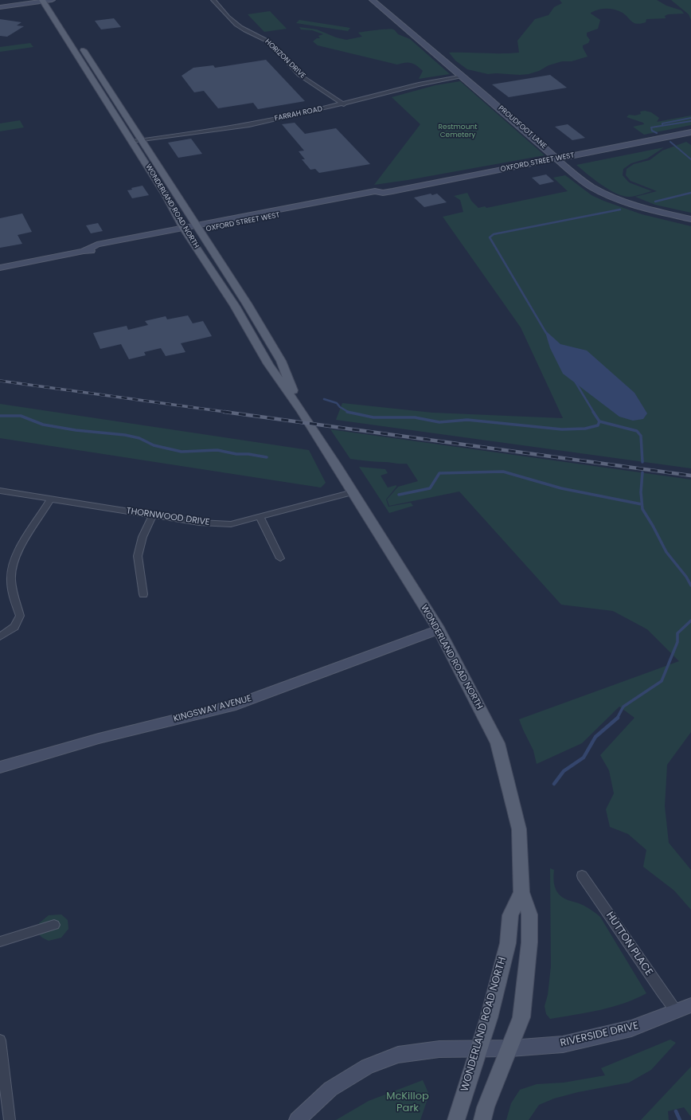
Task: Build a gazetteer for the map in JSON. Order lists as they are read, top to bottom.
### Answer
{
  "streets": {
    "main road": ["WONDERLAND ROAD NORTH"],
    "street": [
      "HORIZON DRIVE",
      "FARRAH ROAD",
      "PROUDFOOT LANE",
      "OXFORD STREET WEST",
      "THORNWOOD DRIVE",
      "KINGSWAY AVENUE",
      "HUTTON PLACE",
      "RIVERSIDE DRIVE"
    ]
  },
  "crossings": [
    ["HORIZON DRIVE", "FARRAH ROAD"],
    ["FARRAH ROAD", "PROUDFOOT LANE"],
    ["FARRAH ROAD", "WONDERLAND ROAD NORTH"],
    ["PROUDFOOT LANE", "OXFORD STREET WEST"],
    ["OXFORD STREET WEST", "WONDERLAND ROAD NORTH"],
    ["WONDERLAND ROAD NORTH", "THORNWOOD DRIVE"],
    ["WONDERLAND ROAD NORTH", "KINGSWAY AVENUE"],
    ["WONDERLAND ROAD NORTH", "RIVERSIDE DRIVE"],
    ["HUTTON PLACE", "RIVERSIDE DRIVE"]
  ],
  "parks": ["Restmount Cemetery", "McKillop Park"]
}
